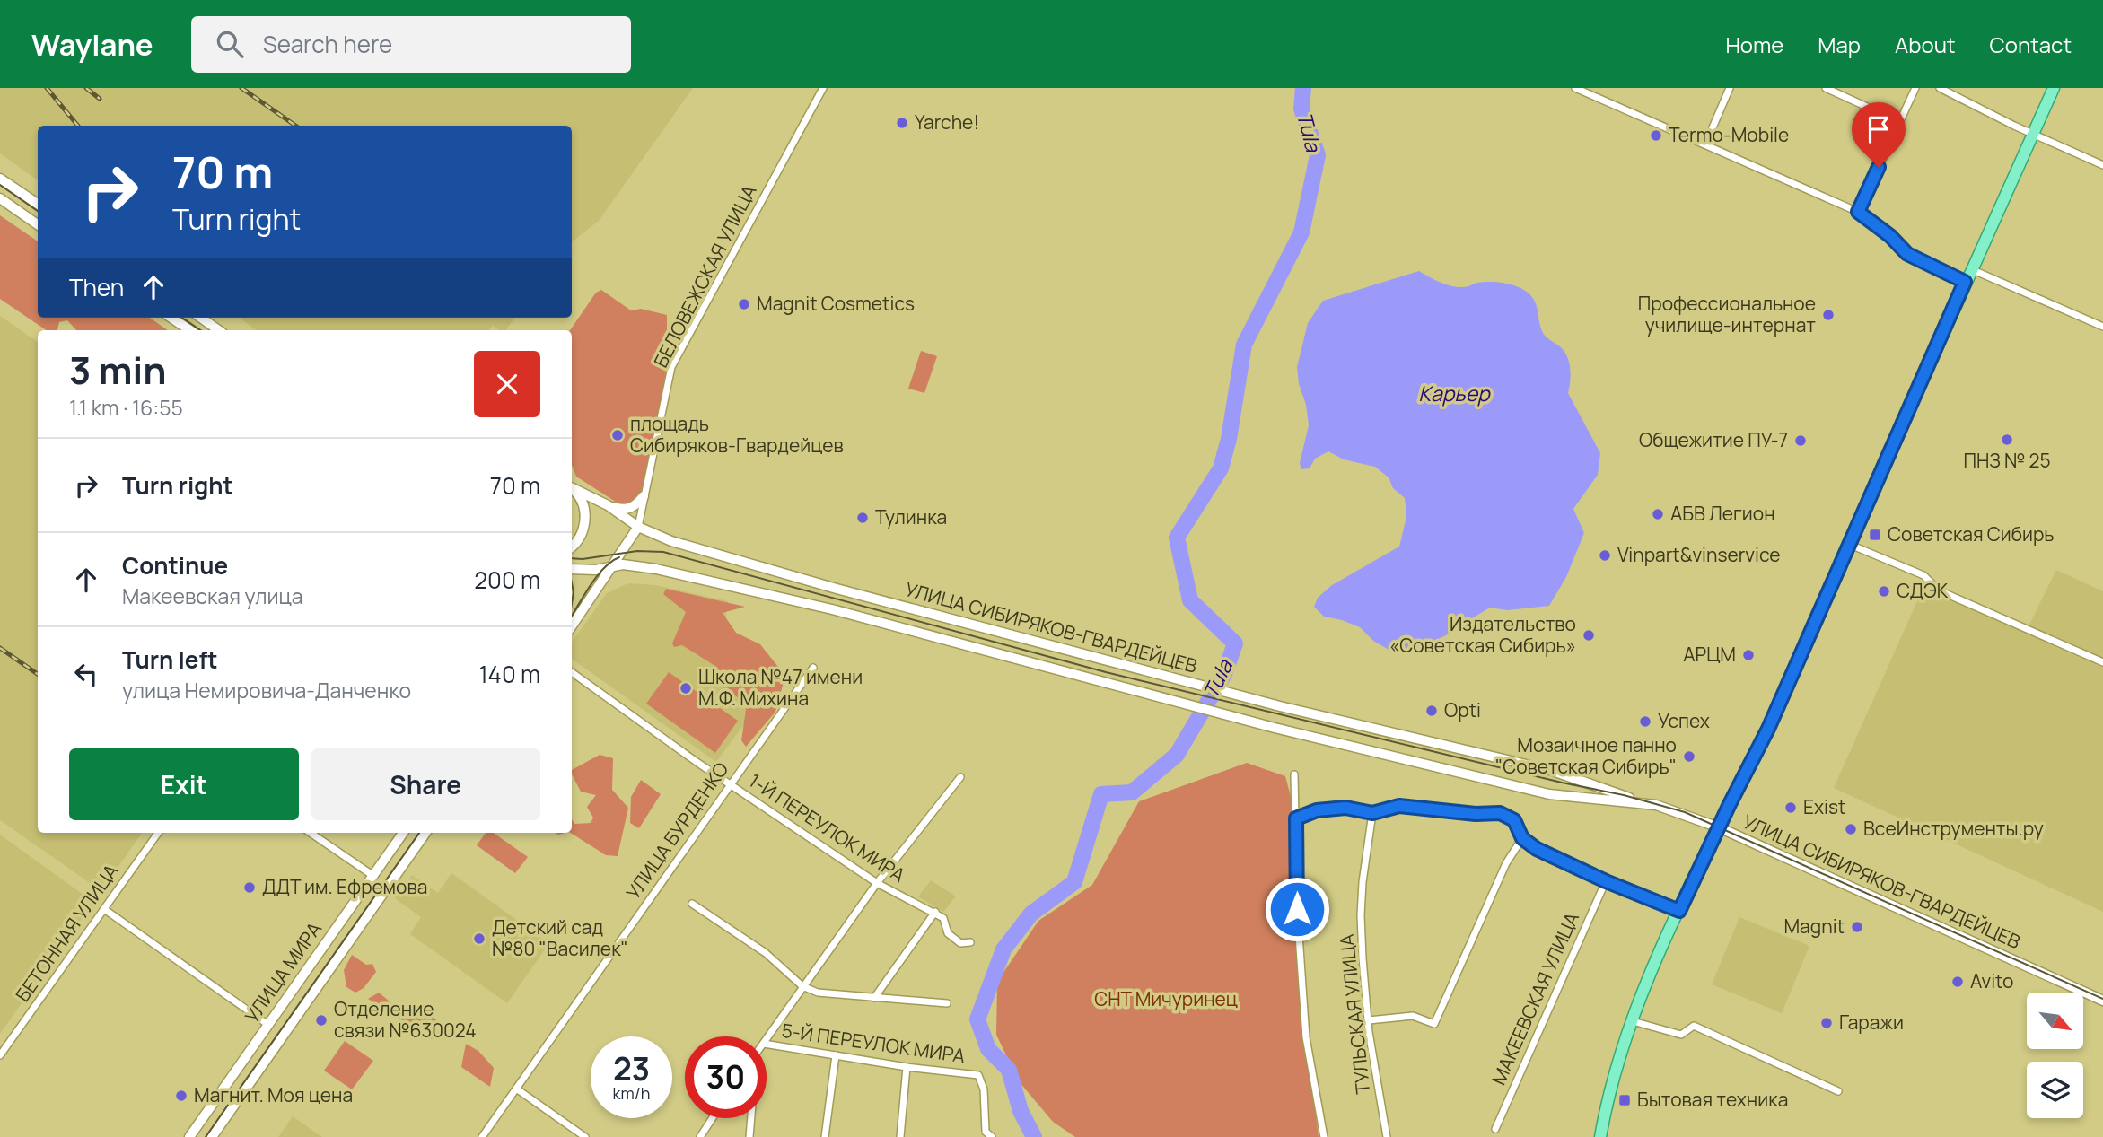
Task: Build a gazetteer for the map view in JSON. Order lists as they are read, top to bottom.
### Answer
{
  "streets": {
    "main road": ["УЛИЦА СИБИРЯКОВ-ГВАРДЕЙЦЕВ", "УЛИЦА МИРА"],
    "street": [
      "БЕЛОВЕЖСКАЯ УЛИЦА",
      "1-Й ПЕРЕУЛОК МИРА",
      "УЛИЦА БУРДЕНКО",
      "БЕТОННАЯ УЛИЦА",
      "МАКЕЕВСКАЯ УЛИЦА",
      "ТУЛЬСКАЯ УЛИЦА",
      "5-Й ПЕРЕУЛОК МИРА"
    ]
  },
  "crossings": [
    ["БЕЛОВЕЖСКАЯ УЛИЦА", "УЛИЦА СИБИРЯКОВ-ГВАРДЕЙЦЕВ"],
    ["1-Й ПЕРЕУЛОК МИРА", "УЛИЦА БУРДЕНКО"]
  ],
  "water": ["Tula", "Карьер"],
  "parks": ["СНТ Мичуринец"],
  "places": {
    "other": [
      "Yarche!",
      "Termo-Mobile",
      "Magnit Cosmetics",
      "Профессиональное училище-интернат",
      "площадь Сибиряков-Гвардейцев",
      "ПНЗ № 25",
      "Общежитие ПУ-7",
      "АБВ Легион",
      "Тулинка",
      "Vinpart&vinservice",
      "СДЭК",
      "Издательство «Советская Сибирь»",
      "АРЦМ",
      "Школа №47 имени М.Ф. Михина",
      "Opti",
      "Успех",
      "Мозаичное панно \"Советская Сибирь\"",
      "Exist",
      "ВсеИнструменты.ру",
      "ДДТ им. Ефремова",
      "Magnit",
      "Детский сад №80 \"Василек\"",
      "Avito",
      "Отделение связи №630024",
      "Гаражи",
      "Магнит. Моя цена"
    ],
    "transit": ["Советская Сибирь", "Бытовая техника"]
  },
  "north": "bottom right",
  "page": {
    "header": "Waylane",
    "search": "Search here",
    "nav": [
      "Home",
      "Map",
      "About",
      "Contact"
    ],
    "turn": ["70 m", "Turn right"],
    "then": "Then",
    "heading": ["3 min", "1.1 km · 16:55"],
    "list": [
      {
        "name": "Turn right",
        "value": "70 m"
      },
      {
        "name": "Continue",
        "note": "Макеевская улица",
        "value": "200 m"
      },
      {
        "name": "Turn left",
        "note": "улица Немировича-Данченко",
        "value": "140 m"
      }
    ],
    "buttons": ["Exit", "Share"],
    "speed": "23 km/h",
    "limit": "30"
  }
}
